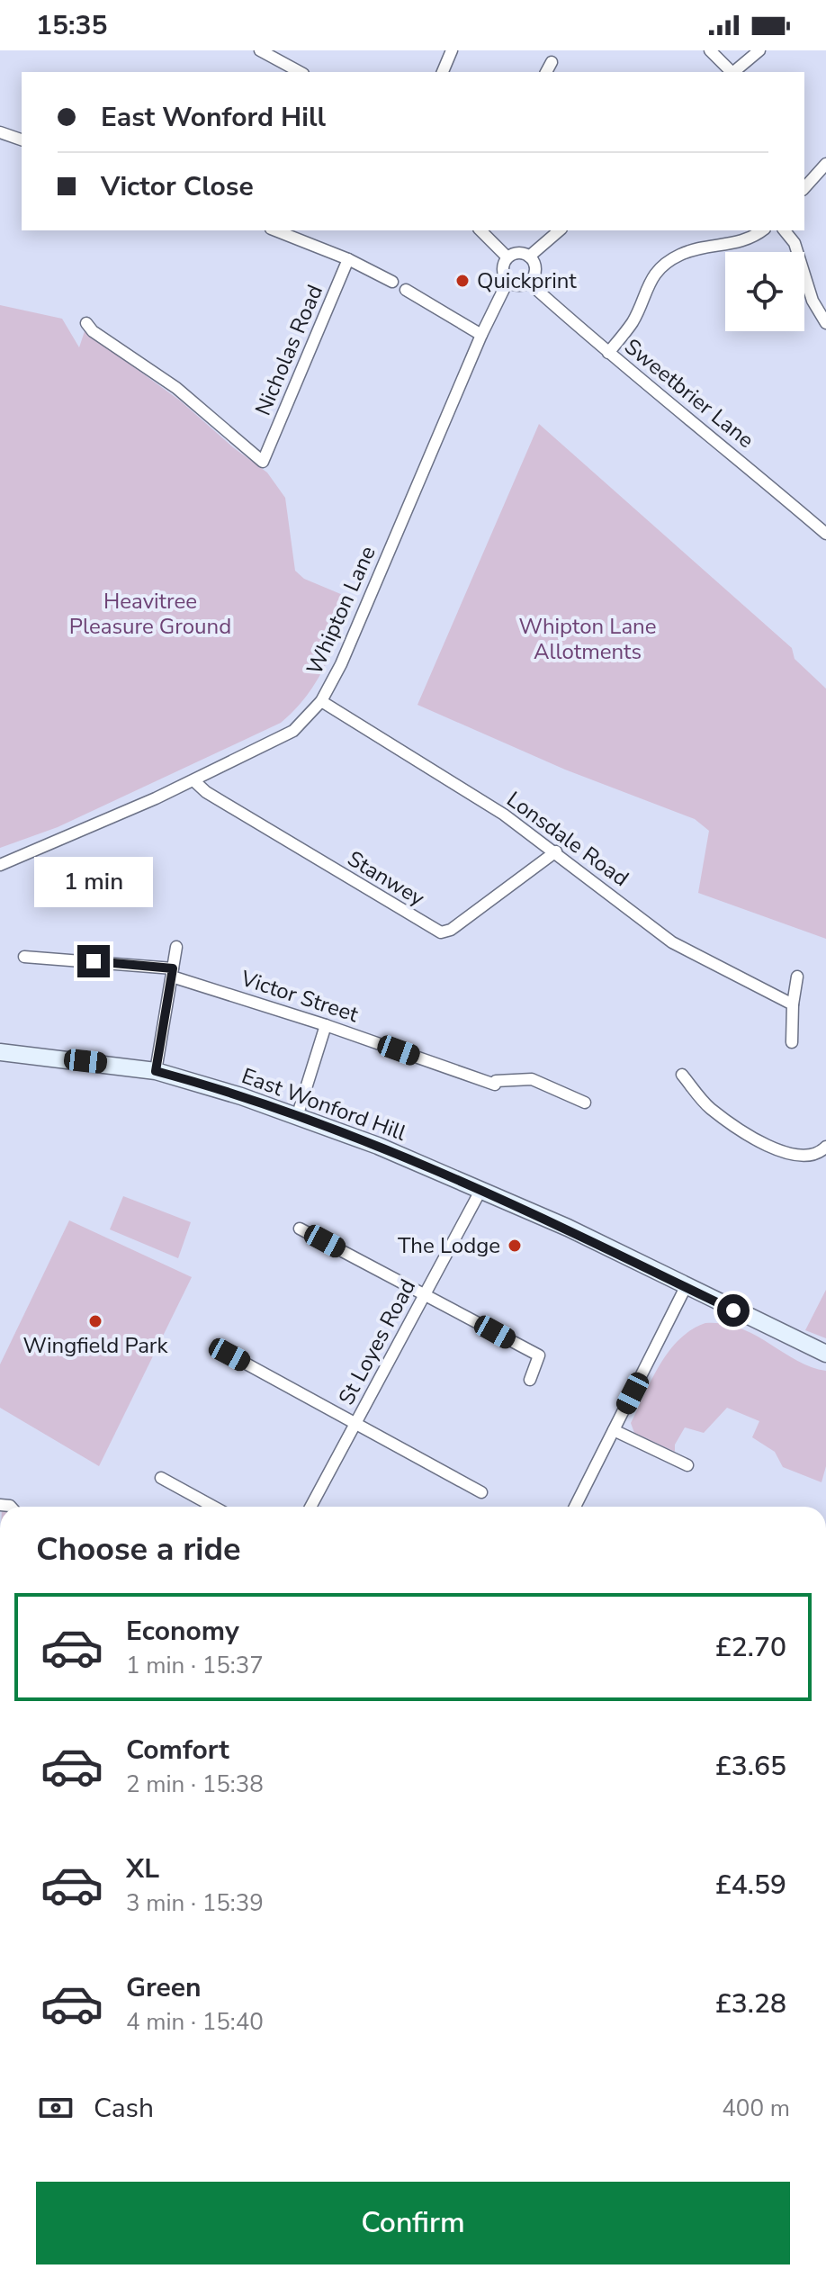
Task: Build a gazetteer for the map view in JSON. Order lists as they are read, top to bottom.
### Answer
{
  "streets": {
    "main road": ["East Wonford Hill"],
    "street": [
      "Nicholas Road",
      "Sweetbrier Lane",
      "Whipton Lane",
      "Lonsdale Road",
      "Stanwey",
      "Victor Street",
      "St Loyes Road"
    ]
  },
  "crossings": [
    ["Sweetbrier Lane", "Whipton Lane"],
    ["Whipton Lane", "Lonsdale Road"],
    ["Whipton Lane", "Stanwey"],
    ["Lonsdale Road", "Stanwey"],
    ["East Wonford Hill", "St Loyes Road"]
  ],
  "parks": ["Heavitree Pleasure Ground", "Whipton Lane Allotments"],
  "places": ["Quickprint", "The Lodge", "Wingfield Park"],
  "page": {
    "status": "15:35",
    "banner": ["East Wonford Hill", "Victor Close"],
    "bubble": "1 min",
    "heading": "Choose a ride",
    "list": [
      {
        "name": "Economy",
        "note": "1 min · 15:37",
        "value": "£2.70"
      },
      {
        "name": "Comfort",
        "note": "2 min · 15:38",
        "value": "£3.65"
      },
      {
        "name": "XL",
        "note": "3 min · 15:39",
        "value": "£4.59"
      },
      {
        "name": "Green",
        "note": "4 min · 15:40",
        "value": "£3.28"
      }
    ],
    "pay": ["Cash", "400 m"],
    "buttons": "Confirm"
  }
}
